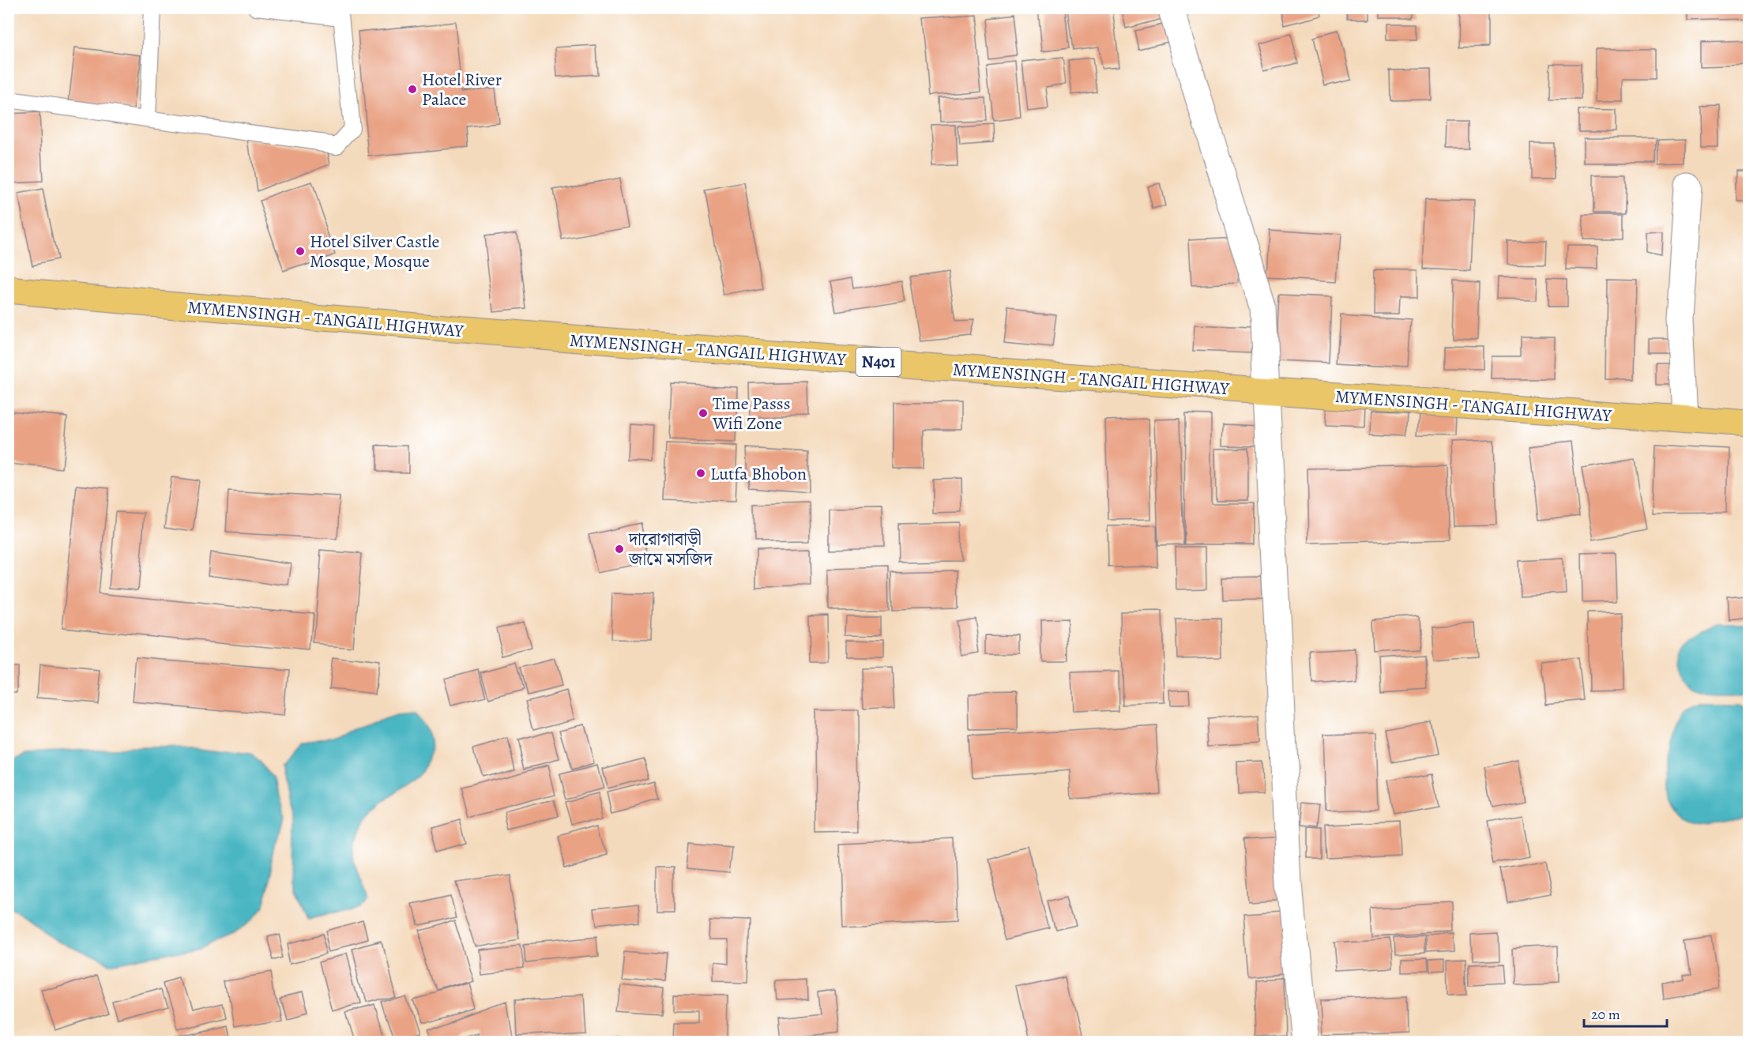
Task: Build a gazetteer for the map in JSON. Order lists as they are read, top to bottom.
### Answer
{
  "streets": {
    "highway": ["MYMENSINGH - TANGAIL HIGHWAY", "N401"]
  },
  "places": [
    "Hotel River Palace",
    "Hotel Silver Castle Mosque, Mosque",
    "Time Passs Wifi Zone",
    "Lutfa Bhobon",
    "দারোগাবাড়ী জামে মসজিদ"
  ],
  "scale_bar": "20 m"
}
